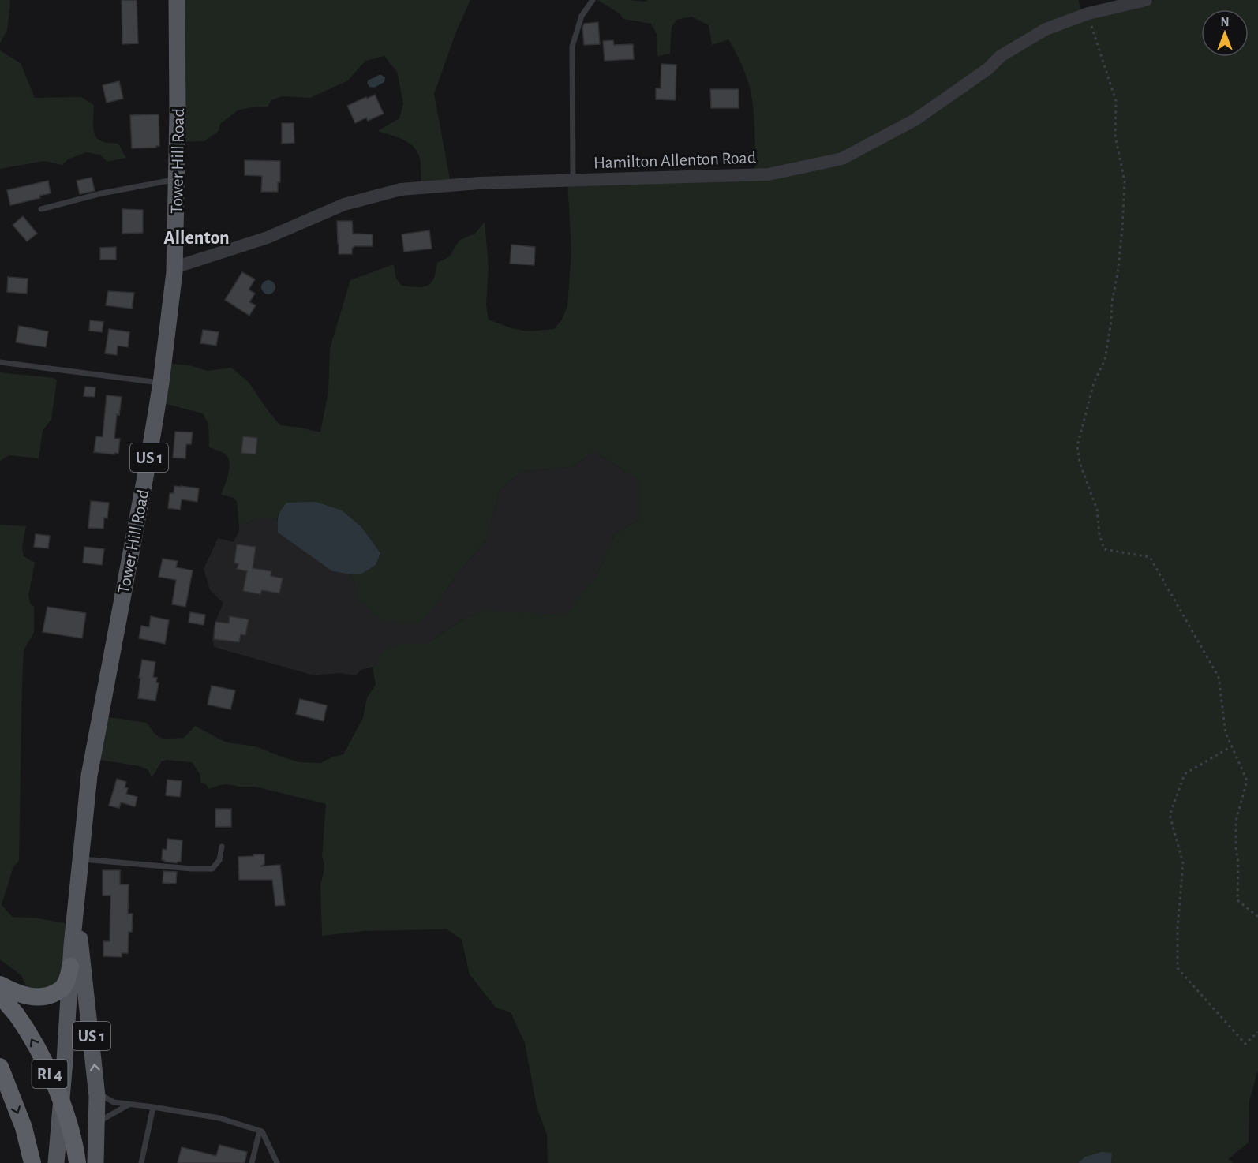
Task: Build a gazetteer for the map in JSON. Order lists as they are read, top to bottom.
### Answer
{
  "streets": {
    "highway": ["RI 4"],
    "main road": ["Tower Hill Road", "US 1"],
    "street": ["Hamilton Allenton Road"]
  },
  "crossings": [
    ["Hamilton Allenton Road", "Tower Hill Road"],
    ["Tower Hill Road", "RI 4"]
  ],
  "districts": ["Allenton"],
  "north": "top"
}
